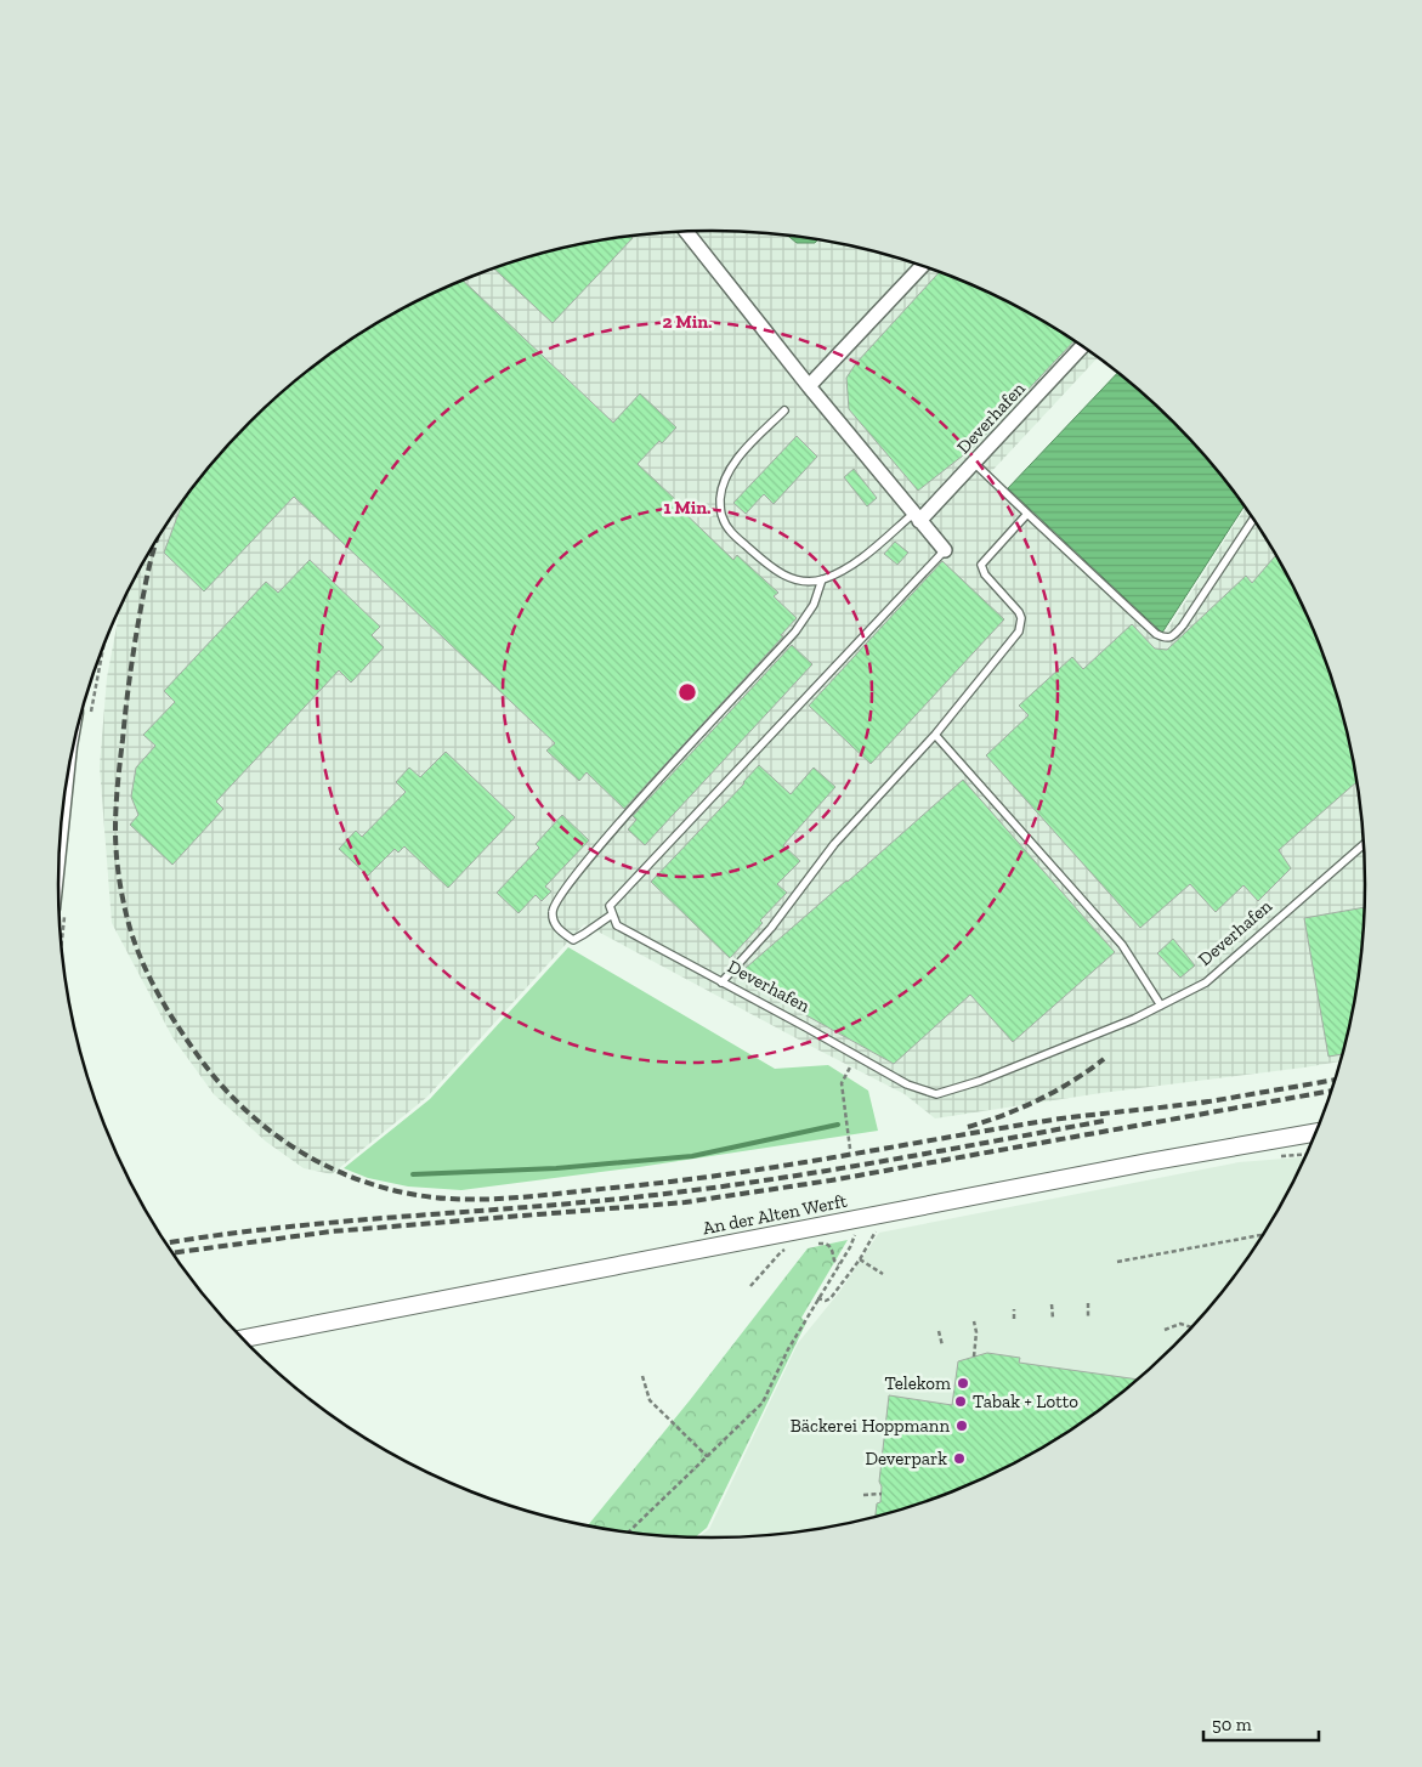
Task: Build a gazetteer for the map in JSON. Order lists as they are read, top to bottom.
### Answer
{
  "streets": {
    "street": ["Deverhafen", "An der Alten Werft"]
  },
  "places": [
    "Telekom",
    "Tabak + Lotto",
    "Bäckerei Hoppmann",
    "Deverpark"
  ],
  "scale_bar": "50 m",
  "rings": ["2 Min.", "1 Min."]
}
